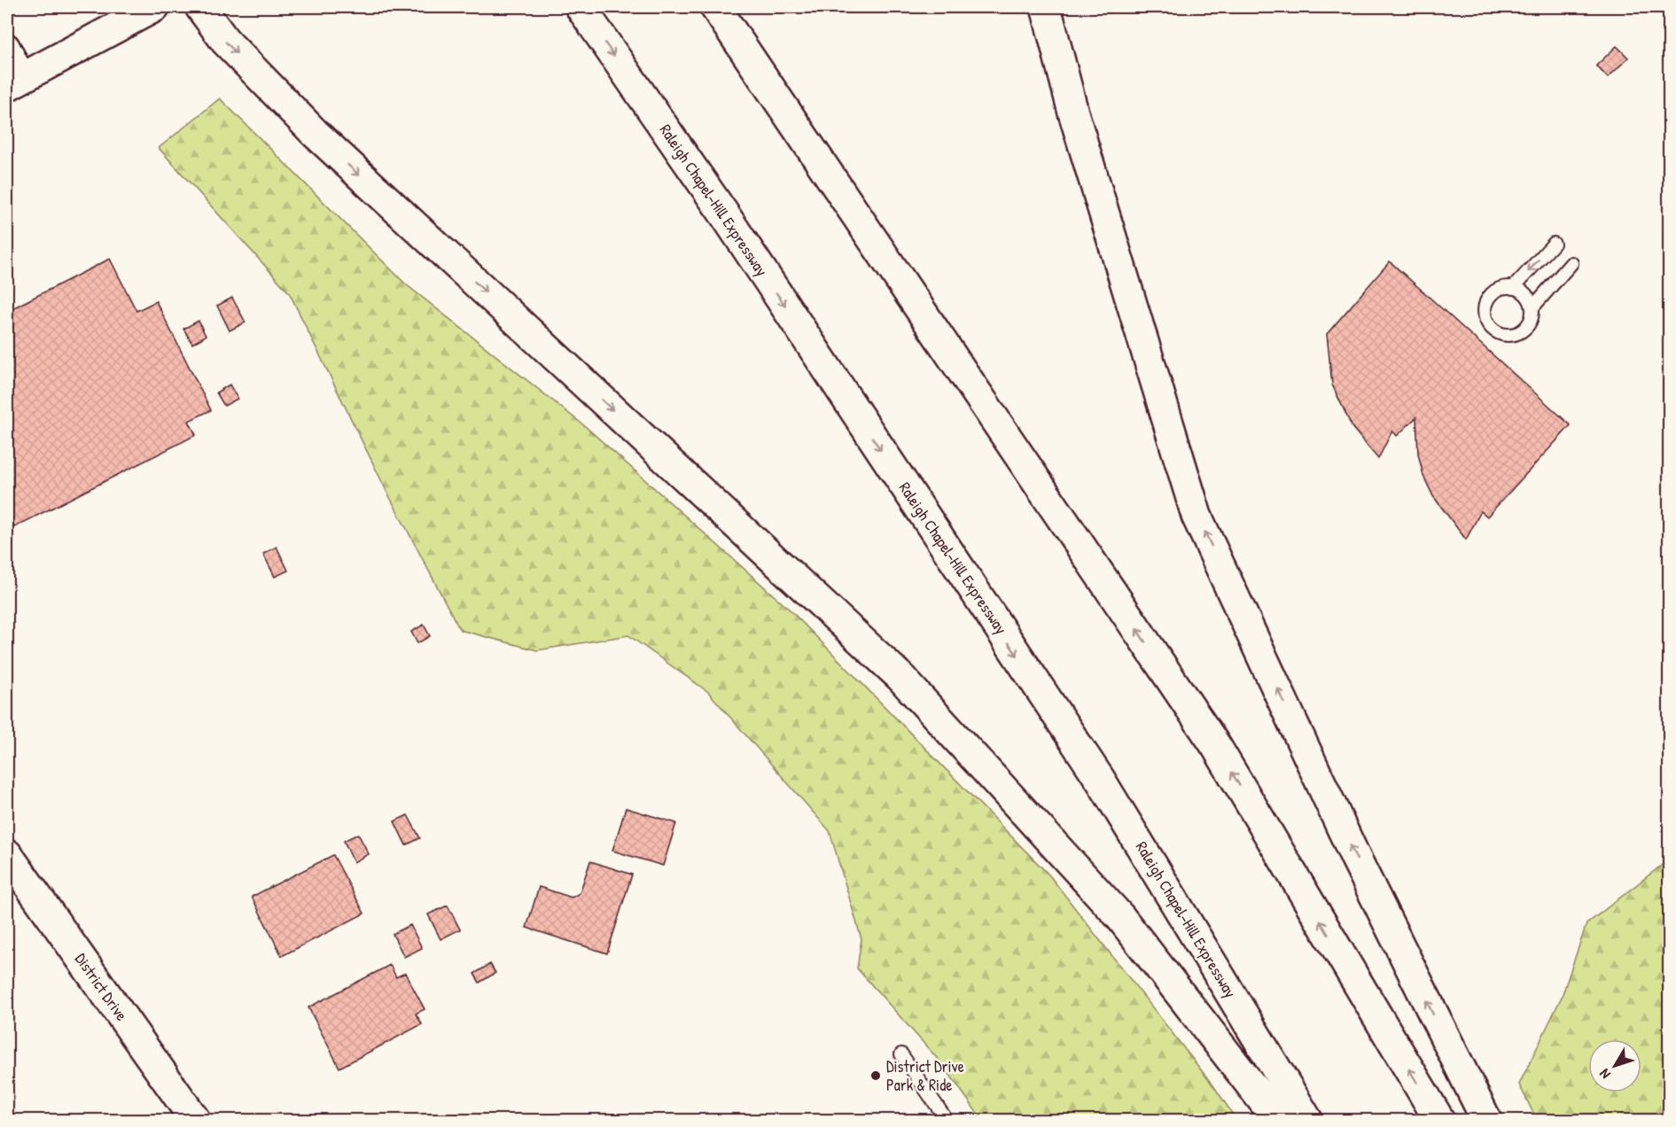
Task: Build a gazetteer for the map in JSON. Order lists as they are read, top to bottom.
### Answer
{
  "streets": {
    "main road": ["Raleigh Chapel–Hill Expressway", "District Drive"]
  },
  "places": ["District Drive Park & Ride"],
  "north": "bottom left"
}
